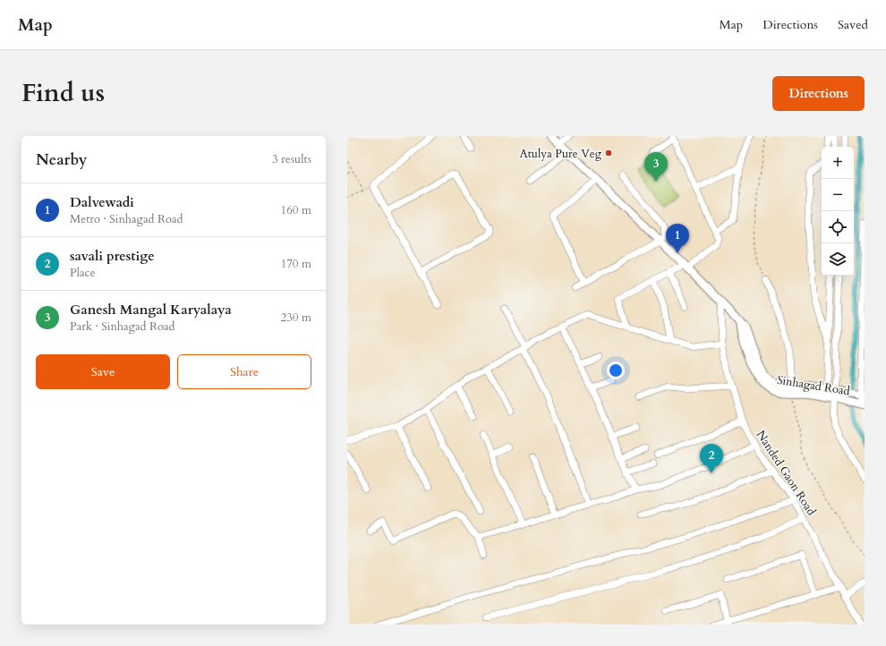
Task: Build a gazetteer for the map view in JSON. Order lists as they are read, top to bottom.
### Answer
{
  "streets": {
    "main road": ["Sinhagad Road"],
    "street": ["Nanded Gaon Road"]
  },
  "crossings": [
    ["Sinhagad Road", "Nanded Gaon Road"]
  ],
  "places": ["Atulya Pure Veg"],
  "page": {
    "header": "Map",
    "nav": ["Map", "Directions", "Saved"],
    "title": "Find us",
    "buttons": [
      "Directions",
      ["Save", "Share"]
    ],
    "heading": ["Nearby", "3 results"],
    "map_buttons": ["+", "−"],
    "pins": ["3", "1", "2"],
    "list": [
      {
        "mark": "1",
        "name": "Dalvewadi",
        "note": "Metro · Sinhagad Road",
        "value": "160 m"
      },
      {
        "mark": "2",
        "name": "savali prestige",
        "note": "Place",
        "value": "170 m"
      },
      {
        "mark": "3",
        "name": "Ganesh Mangal Karyalaya",
        "note": "Park · Sinhagad Road",
        "value": "230 m"
      }
    ]
  }
}
